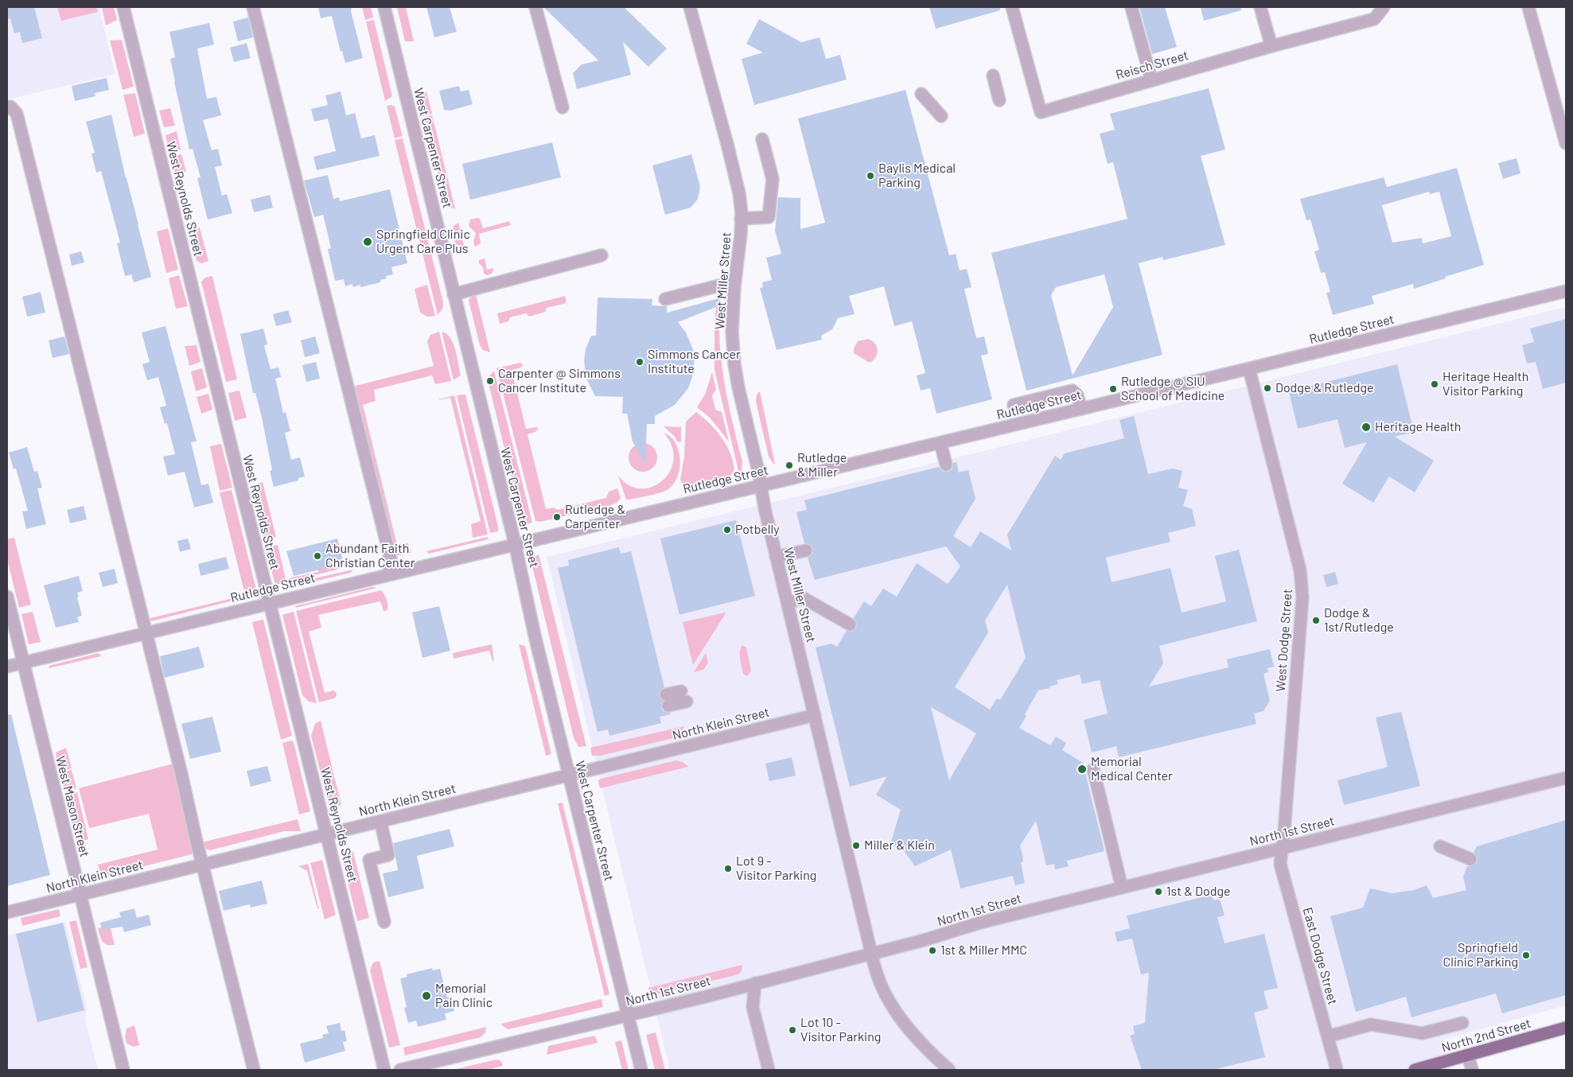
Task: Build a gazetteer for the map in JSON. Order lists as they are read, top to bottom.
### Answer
{
  "streets": {
    "main road": ["North 2nd Street"],
    "street": [
      "Reisch Street",
      "West Carpenter Street",
      "West Reynolds Street",
      "West Miller Street",
      "Rutledge Street",
      "West Dodge Street",
      "North Klein Street",
      "West Mason Street",
      "North 1st Street",
      "East Dodge Street"
    ]
  },
  "crossings": [
    ["West Carpenter Street", "Rutledge Street"],
    ["West Carpenter Street", "North Klein Street"],
    ["West Carpenter Street", "North 1st Street"],
    ["West Reynolds Street", "Rutledge Street"],
    ["West Reynolds Street", "North Klein Street"],
    ["West Miller Street", "Rutledge Street"],
    ["West Miller Street", "North Klein Street"],
    ["West Miller Street", "North 1st Street"],
    ["Rutledge Street", "West Dodge Street"],
    ["Rutledge Street", "West Mason Street"],
    ["West Dodge Street", "North 1st Street"],
    ["West Dodge Street", "East Dodge Street"],
    ["North Klein Street", "West Mason Street"],
    ["North 1st Street", "East Dodge Street"]
  ],
  "places": [
    "Baylis Medical Parking",
    "Springfield Clinic Urgent Care Plus",
    "Simmons Cancer Institute",
    "Carpenter @ Simmons Cancer Institute",
    "Heritage Health Visitor Parking",
    "Dodge & Rutledge",
    "Rutledge @ SIU School of Medicine",
    "Heritage Health",
    "Rutledge & Miller",
    "Rutledge & Carpenter",
    "Potbelly",
    "Abundant Faith Christian Center",
    "Dodge & 1st/Rutledge",
    "Memorial Medical Center",
    "Miller & Klein",
    "Lot 9 - Visitor Parking",
    "1st & Dodge",
    "1st & Miller MMC",
    "Springfield Clinic Parking",
    "Memorial Pain Clinic",
    "Lot 10 - Visitor Parking"
  ]
}
